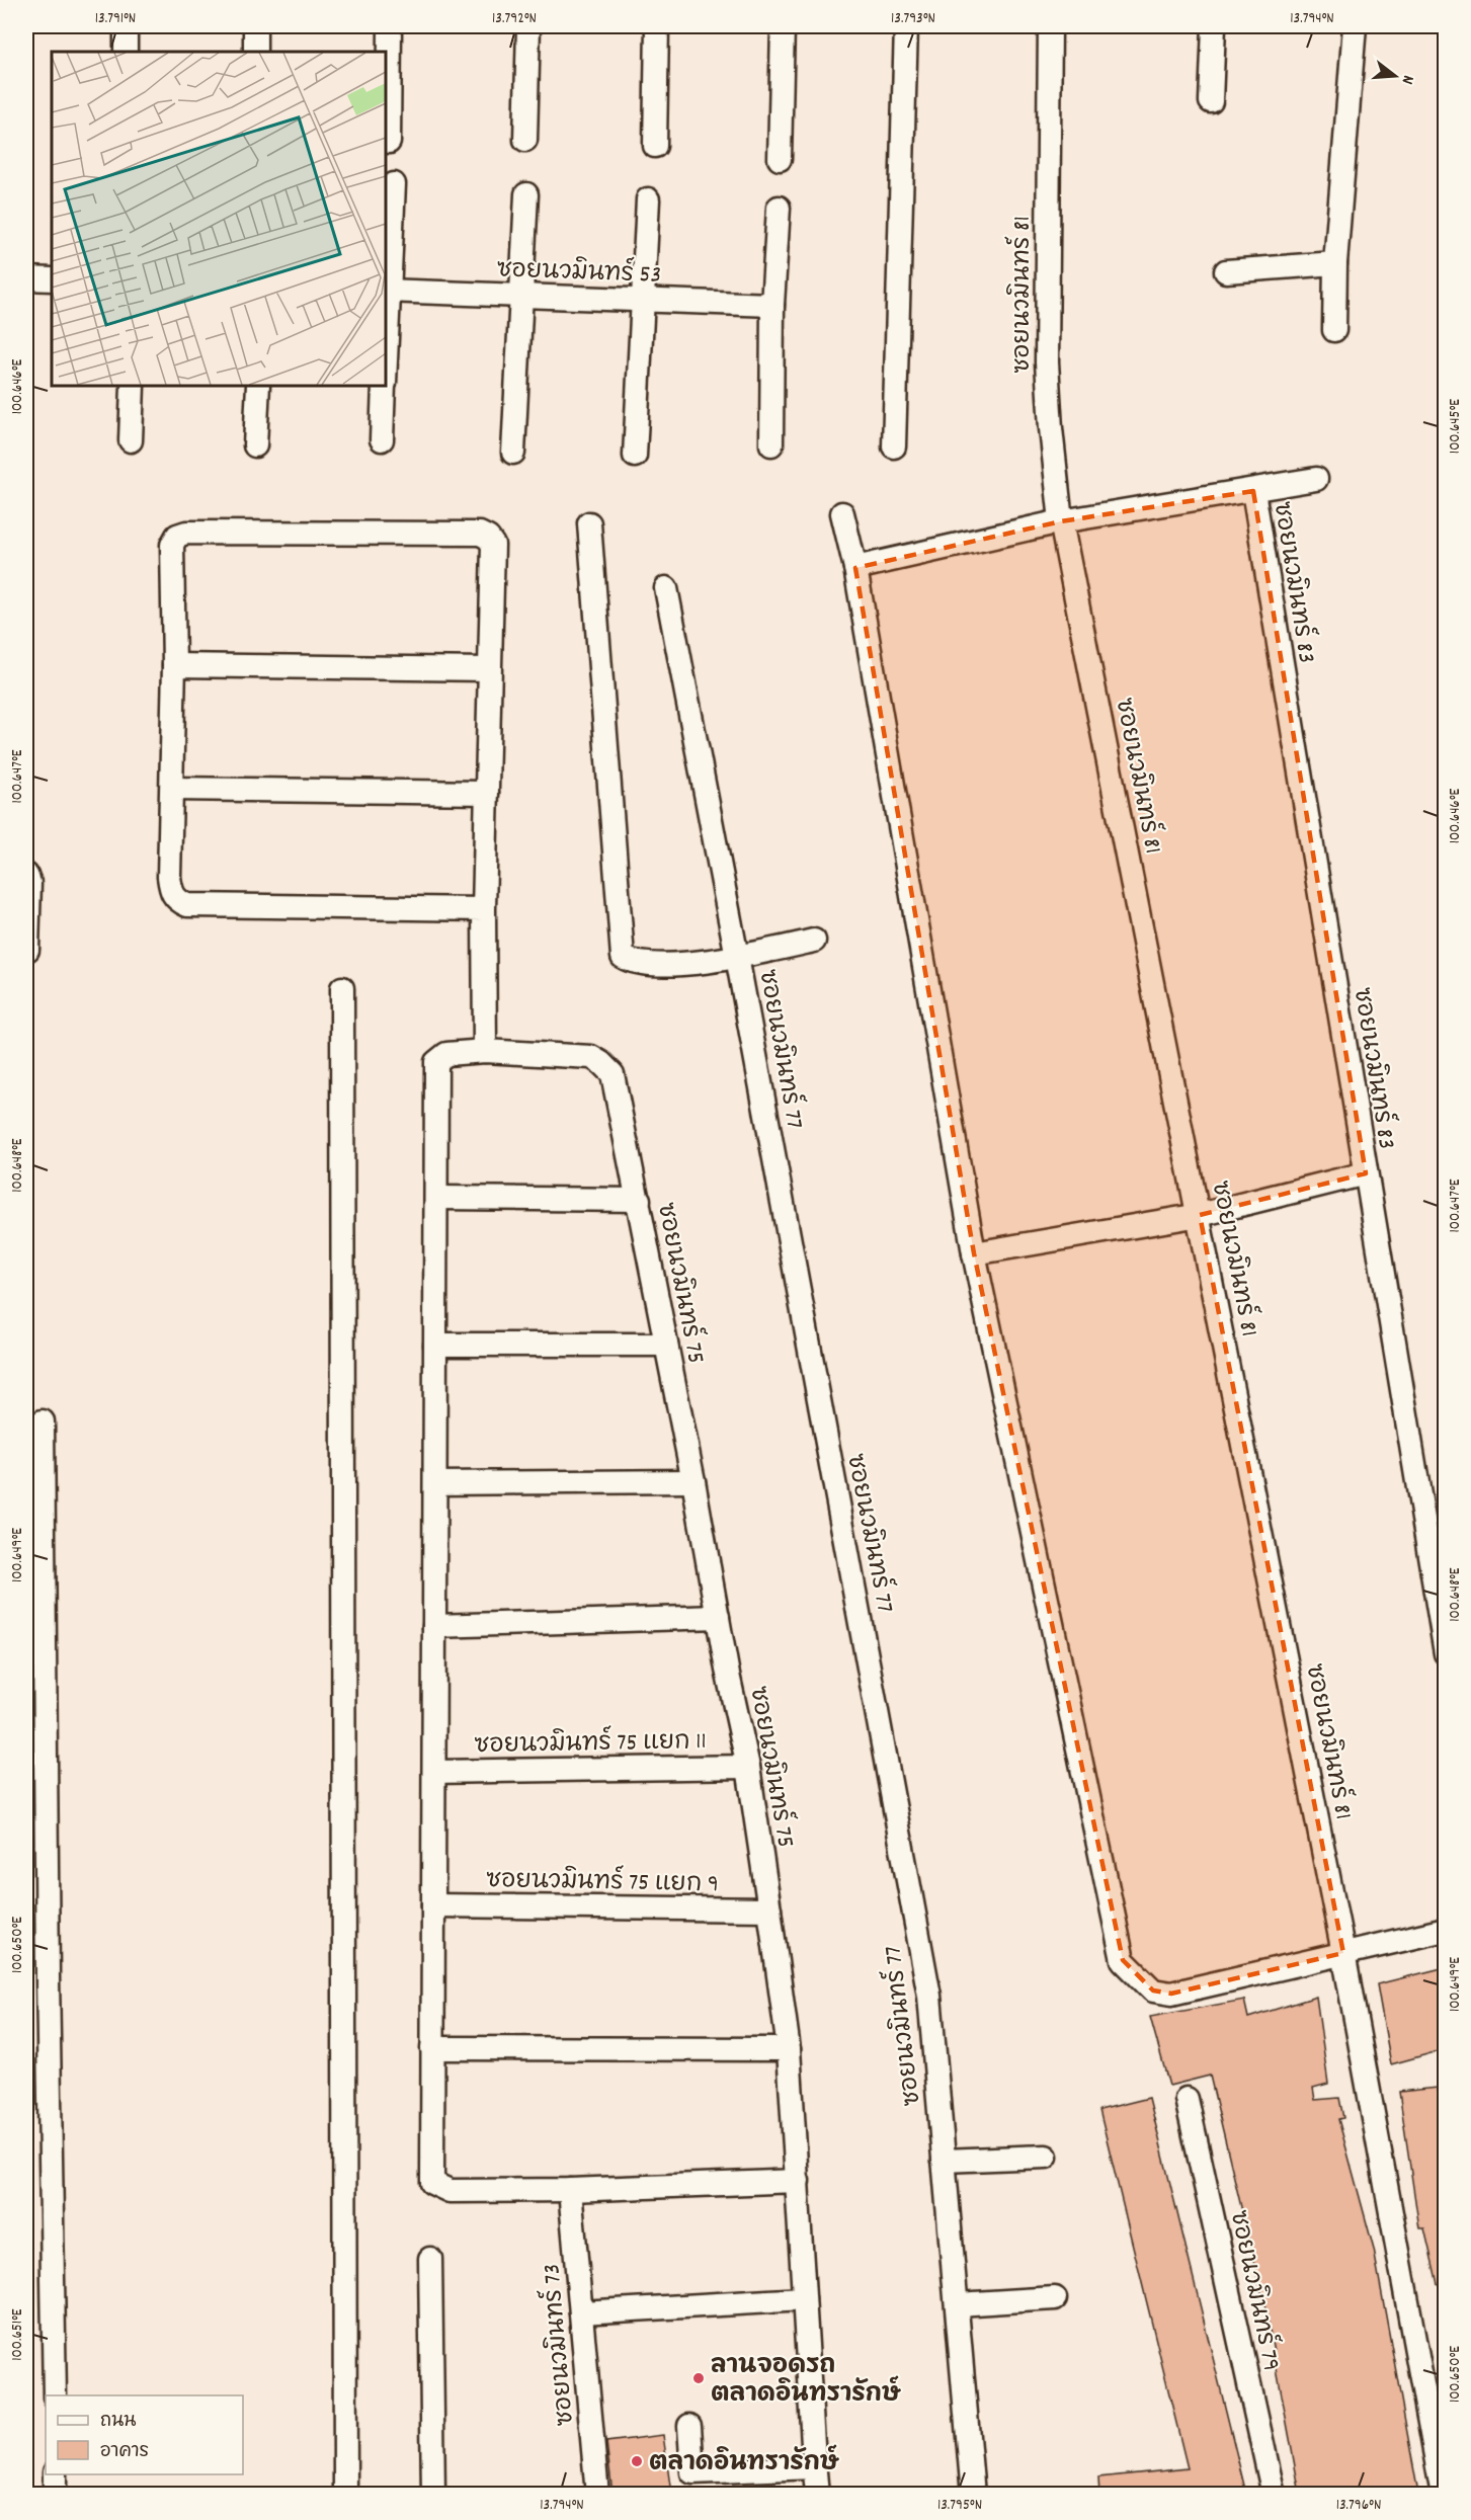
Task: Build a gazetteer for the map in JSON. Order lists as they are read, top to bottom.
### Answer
{
  "streets": {
    "street": [
      "ซอยนวมินทร์ 53",
      "ซอยนวมินทร์ 81",
      "ซอยนวมินทร์ 83",
      "ซอยนวมินทร์ 77",
      "ซอยนวมินทร์ 75",
      "ซอยนวมินทร์ 75 แยก 11",
      "ซอยนวมินทร์ 75 แยก 9",
      "ซอยนวมินทร์ 79",
      "ซอยนวมินทร์ 73"
    ]
  },
  "crossings": [
    ["ซอยนวมินทร์ 81", "ซอยนวมินทร์ 83"],
    ["ซอยนวมินทร์ 75", "ซอยนวมินทร์ 75 แยก 11"],
    ["ซอยนวมินทร์ 75", "ซอยนวมินทร์ 75 แยก 9"]
  ],
  "places": ["ลานจอดรถ ตลาดอินทรารักษ์", "ตลาดอินทรารักษ์"],
  "legend": ["ถนน", "อาคาร"],
  "north": "right",
  "coordinates": [
    "13.791°N",
    "13.792°N",
    "13.793°N",
    "13.794°N",
    "100.646°E",
    "100.645°E",
    "100.647°E",
    "100.648°E",
    "100.649°E",
    "100.650°E",
    "100.651°E",
    "13.795°N",
    "13.796°N"
  ]
}
